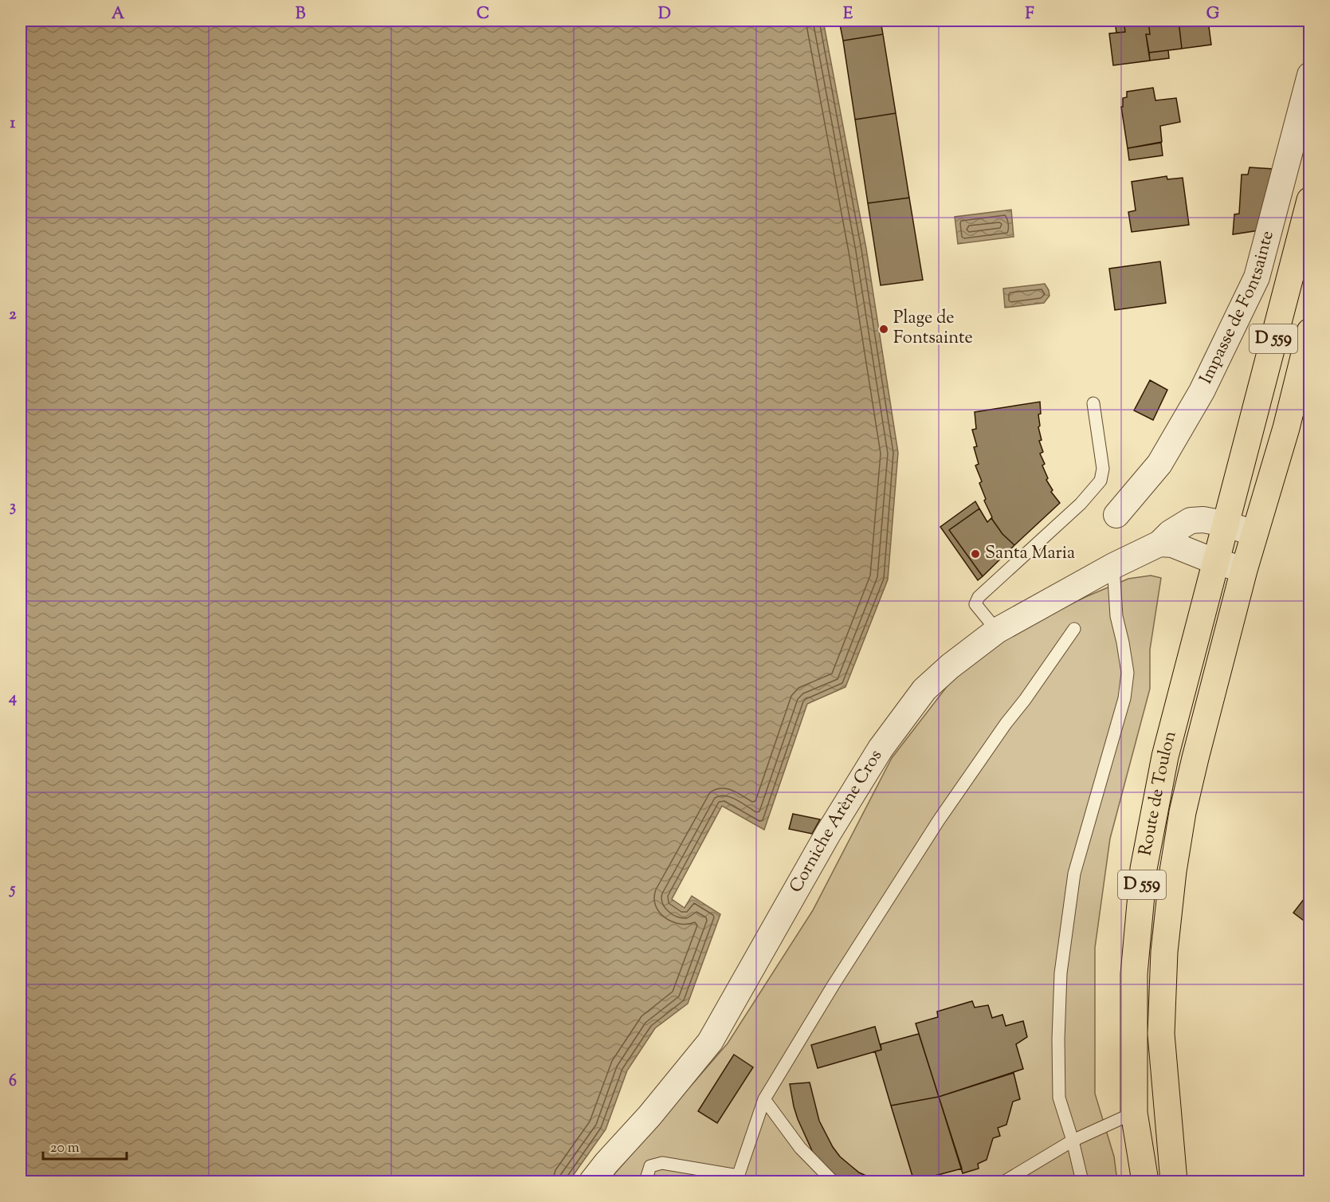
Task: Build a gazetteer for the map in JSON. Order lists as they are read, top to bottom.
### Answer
{
  "streets": {
    "main road": ["D 559", "Route de Toulon"],
    "street": ["Impasse de Fontsainte", "Corniche Arène Cros"]
  },
  "crossings": [
    ["Route de Toulon", "Corniche Arène Cros"]
  ],
  "places": ["Plage de Fontsainte", "Santa Maria"],
  "scale_bar": "20 m",
  "grid": {
    "columns": [
      "A",
      "B",
      "C",
      "D",
      "E",
      "F",
      "G"
    ],
    "rows": [
      "1",
      "2",
      "3",
      "4",
      "5",
      "6"
    ]
  }
}
